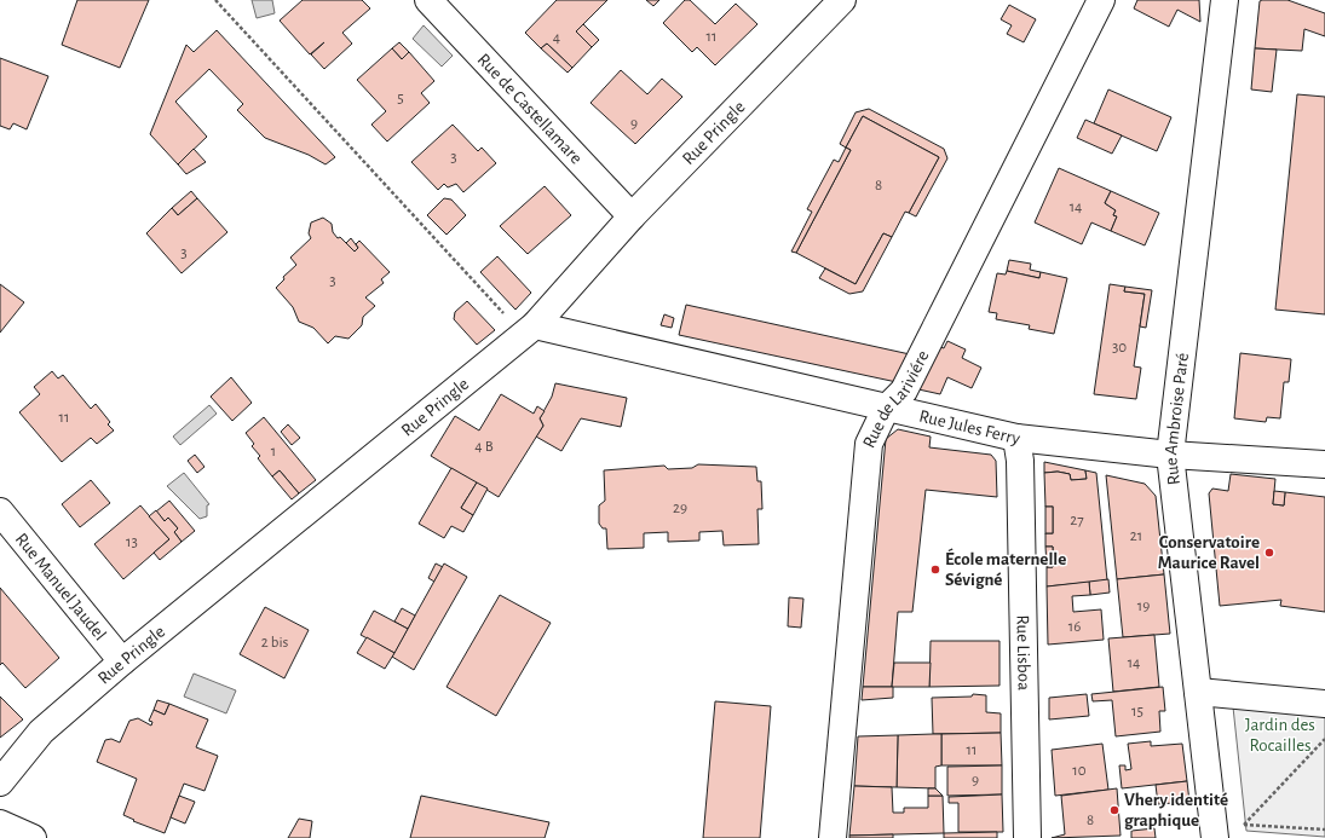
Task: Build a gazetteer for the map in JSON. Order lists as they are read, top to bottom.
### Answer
{
  "streets": {
    "street": [
      "Rue de Castellamare",
      "Rue Pringle",
      "Rue de Lariviére",
      "Rue Ambroise Paré",
      "Rue Jules Ferry",
      "Rue Manuel Jaudel",
      "Rue Lisboa"
    ]
  },
  "crossings": [
    ["Rue de Castellamare", "Rue Pringle"],
    ["Rue Pringle", "Rue Jules Ferry"],
    ["Rue Pringle", "Rue Manuel Jaudel"],
    ["Rue de Lariviére", "Rue Jules Ferry"],
    ["Rue Ambroise Paré", "Rue Jules Ferry"],
    ["Rue Jules Ferry", "Rue Lisboa"]
  ],
  "parks": ["Jardin des Rocailles"],
  "places": ["Conservatoire Maurice Ravel", "École maternelle Sévigné", "Vhery identité graphique"],
  "house_numbers": [
    "11",
    "4",
    "5",
    "9",
    "3",
    "8",
    "14",
    "3",
    "3",
    "30",
    "11",
    "4 B",
    "1",
    "29",
    "27",
    "21",
    "13",
    "19",
    "16",
    "2 bis",
    "14",
    "15",
    "11",
    "10",
    "9",
    "8"
  ]
}
